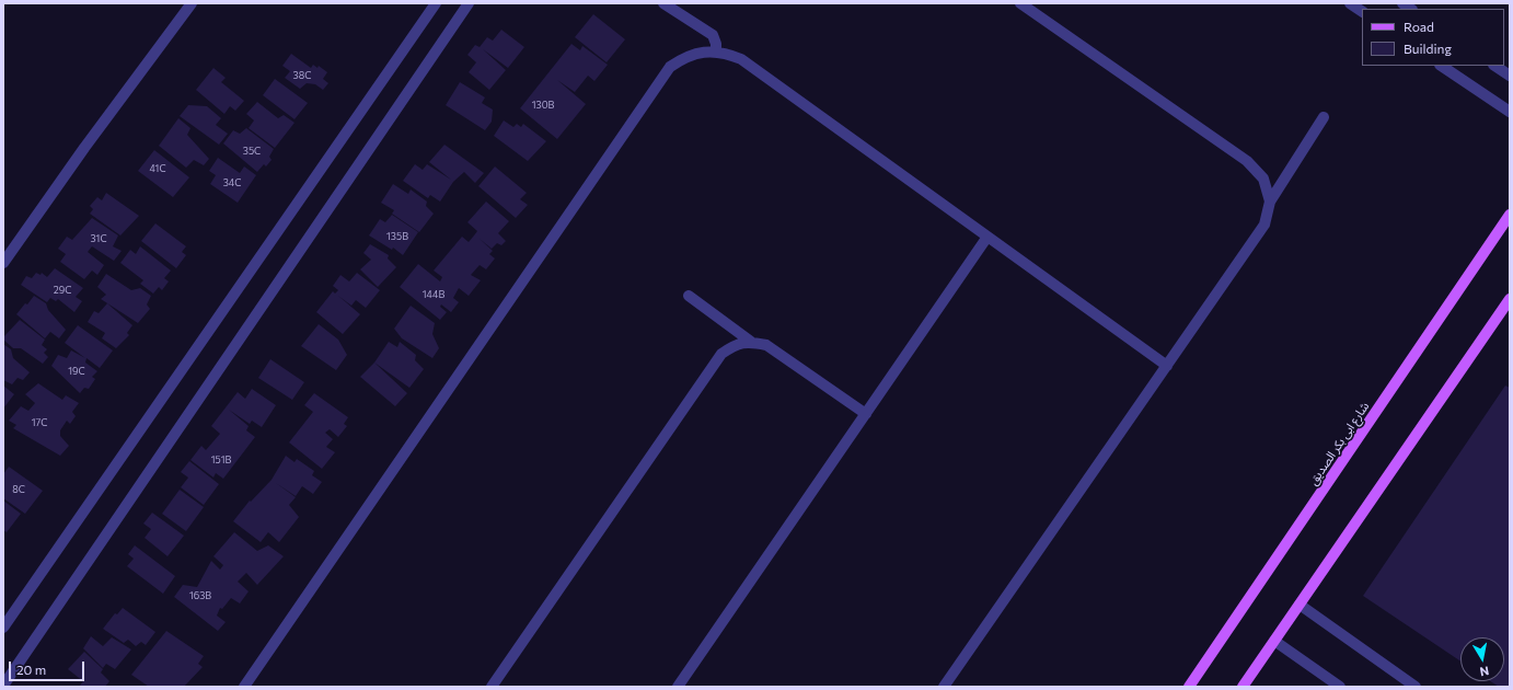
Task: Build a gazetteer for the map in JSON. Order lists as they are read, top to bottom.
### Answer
{
  "streets": {
    "main road": ["شارع ابى بكر الصديق"]
  },
  "house_numbers": [
    "38C",
    "130B",
    "35C",
    "41C",
    "34C",
    "135B",
    "31C",
    "29C",
    "144B",
    "19C",
    "17C",
    "151B",
    "8C",
    "163B"
  ],
  "legend": ["Road", "Building"],
  "scale_bar": "20 m",
  "north": "bottom"
}
